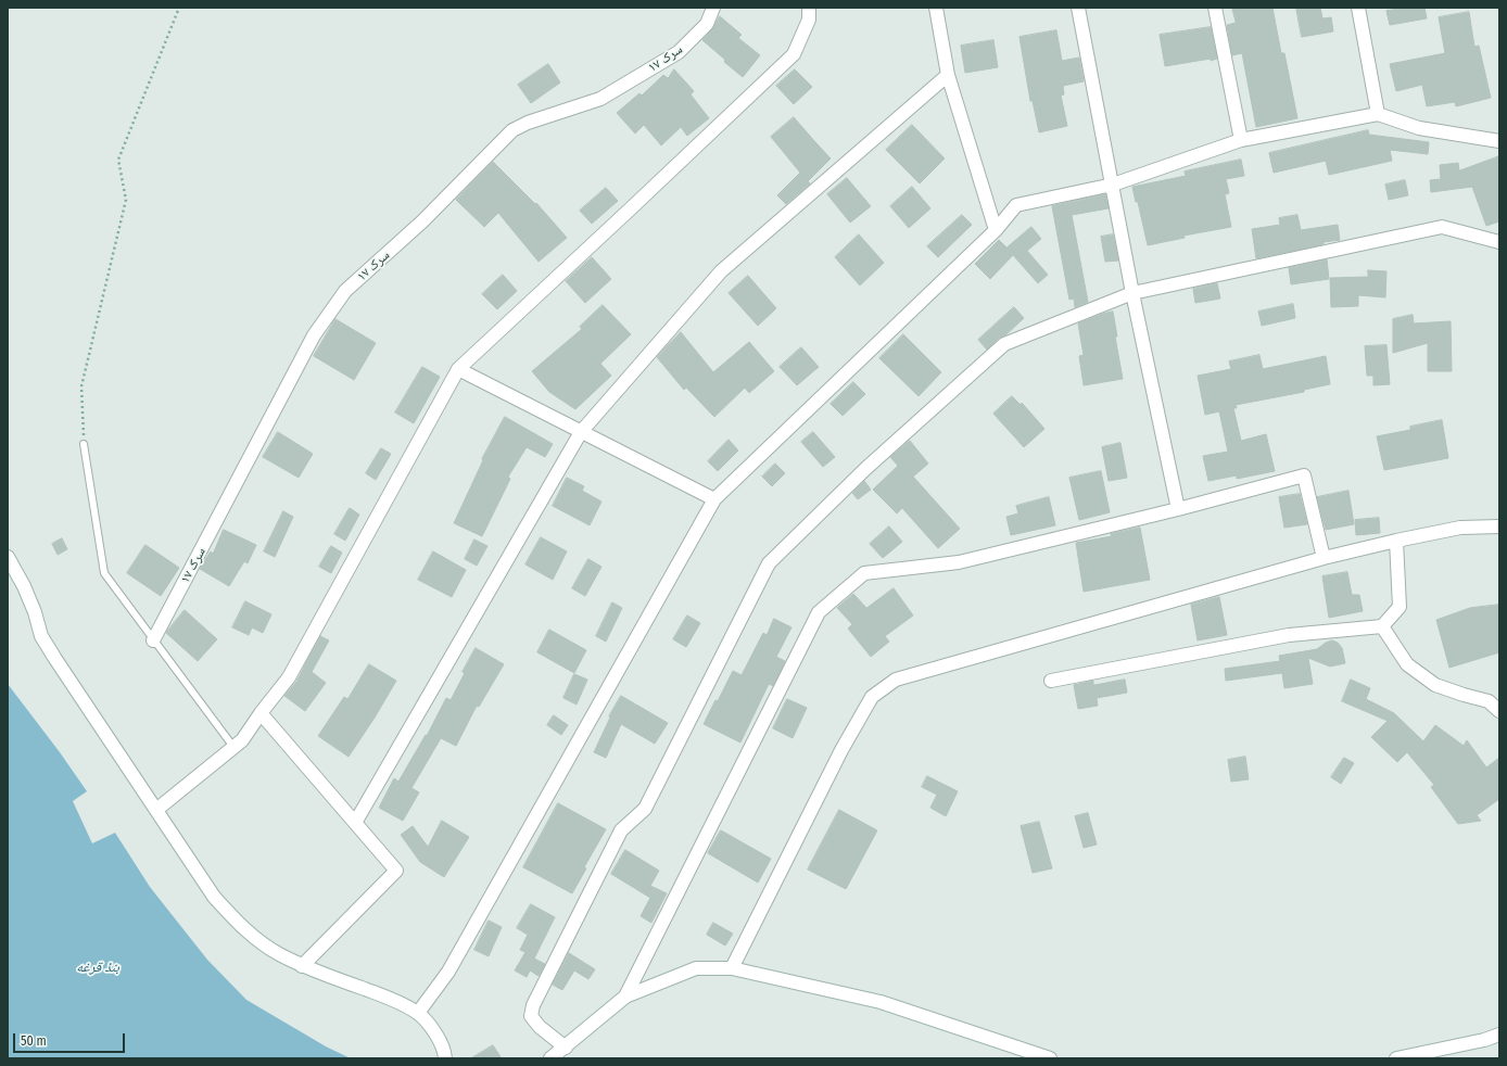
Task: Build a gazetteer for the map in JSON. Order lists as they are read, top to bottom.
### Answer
{
  "streets": {
    "street": ["سرک ۱۷"]
  },
  "water": ["بندٔ قرغه"],
  "scale_bar": "50 m"
}
